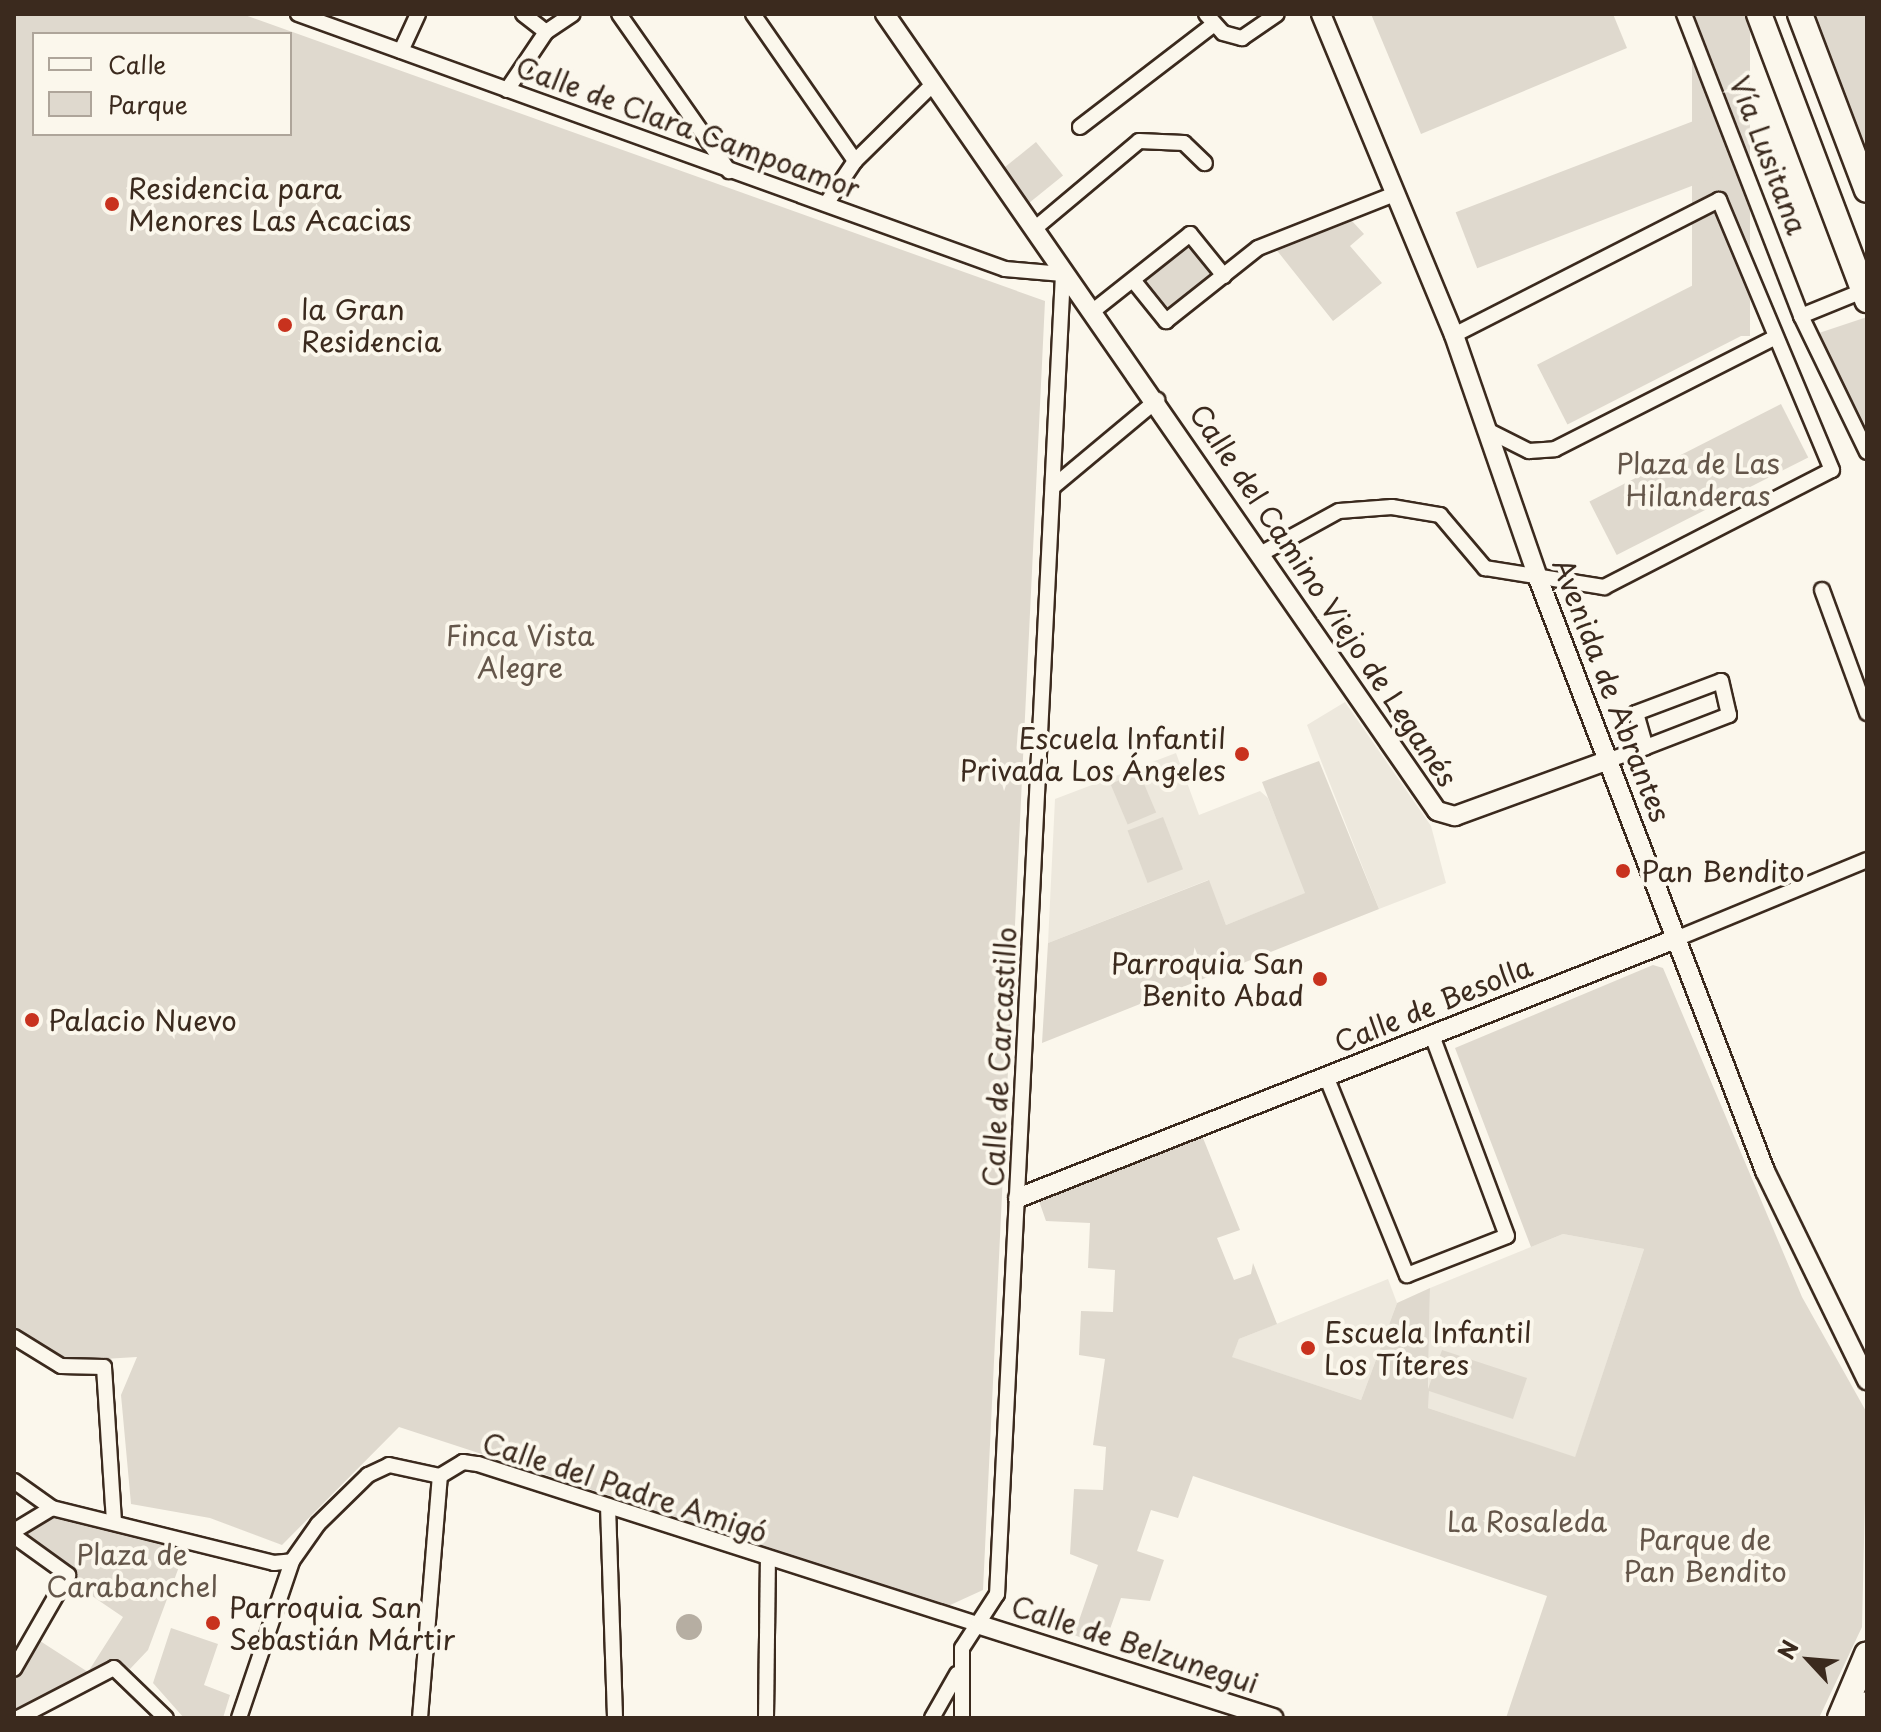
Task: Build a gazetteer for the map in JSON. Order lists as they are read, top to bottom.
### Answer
{
  "streets": {
    "main road": ["Vía Lusitana"],
    "street": [
      "Calle de Clara Campoamor",
      "Calle del Camino Viejo de Leganés",
      "Avenida de Abrantes",
      "Calle de Besolla",
      "Calle de Carcastillo",
      "Calle del Padre Amigó",
      "Calle de Belzunegui"
    ]
  },
  "crossings": [
    ["Calle de Clara Campoamor", "Calle del Camino Viejo de Leganés"],
    ["Calle de Clara Campoamor", "Calle de Carcastillo"],
    ["Calle del Camino Viejo de Leganés", "Avenida de Abrantes"],
    ["Calle del Camino Viejo de Leganés", "Calle de Carcastillo"],
    ["Avenida de Abrantes", "Calle de Besolla"],
    ["Calle de Besolla", "Calle de Carcastillo"],
    ["Calle de Carcastillo", "Calle del Padre Amigó"],
    ["Calle de Carcastillo", "Calle de Belzunegui"],
    ["Calle del Padre Amigó", "Calle de Belzunegui"]
  ],
  "parks": [
    "Plaza de Las Hilanderas",
    "Finca Vista Alegre",
    "La Rosaleda",
    "Parque de Pan Bendito",
    "Plaza de Carabanchel"
  ],
  "places": [
    "Residencia para Menores Las Acacias",
    "la Gran Residencia",
    "Escuela Infantil Privada Los Ángeles",
    "Pan Bendito",
    "Parroquia San Benito Abad",
    "Palacio Nuevo",
    "Escuela Infantil Los Títeres",
    "Parroquia San Sebastián Mártir"
  ],
  "legend": ["Calle", "Parque"],
  "north": "top left"
}
